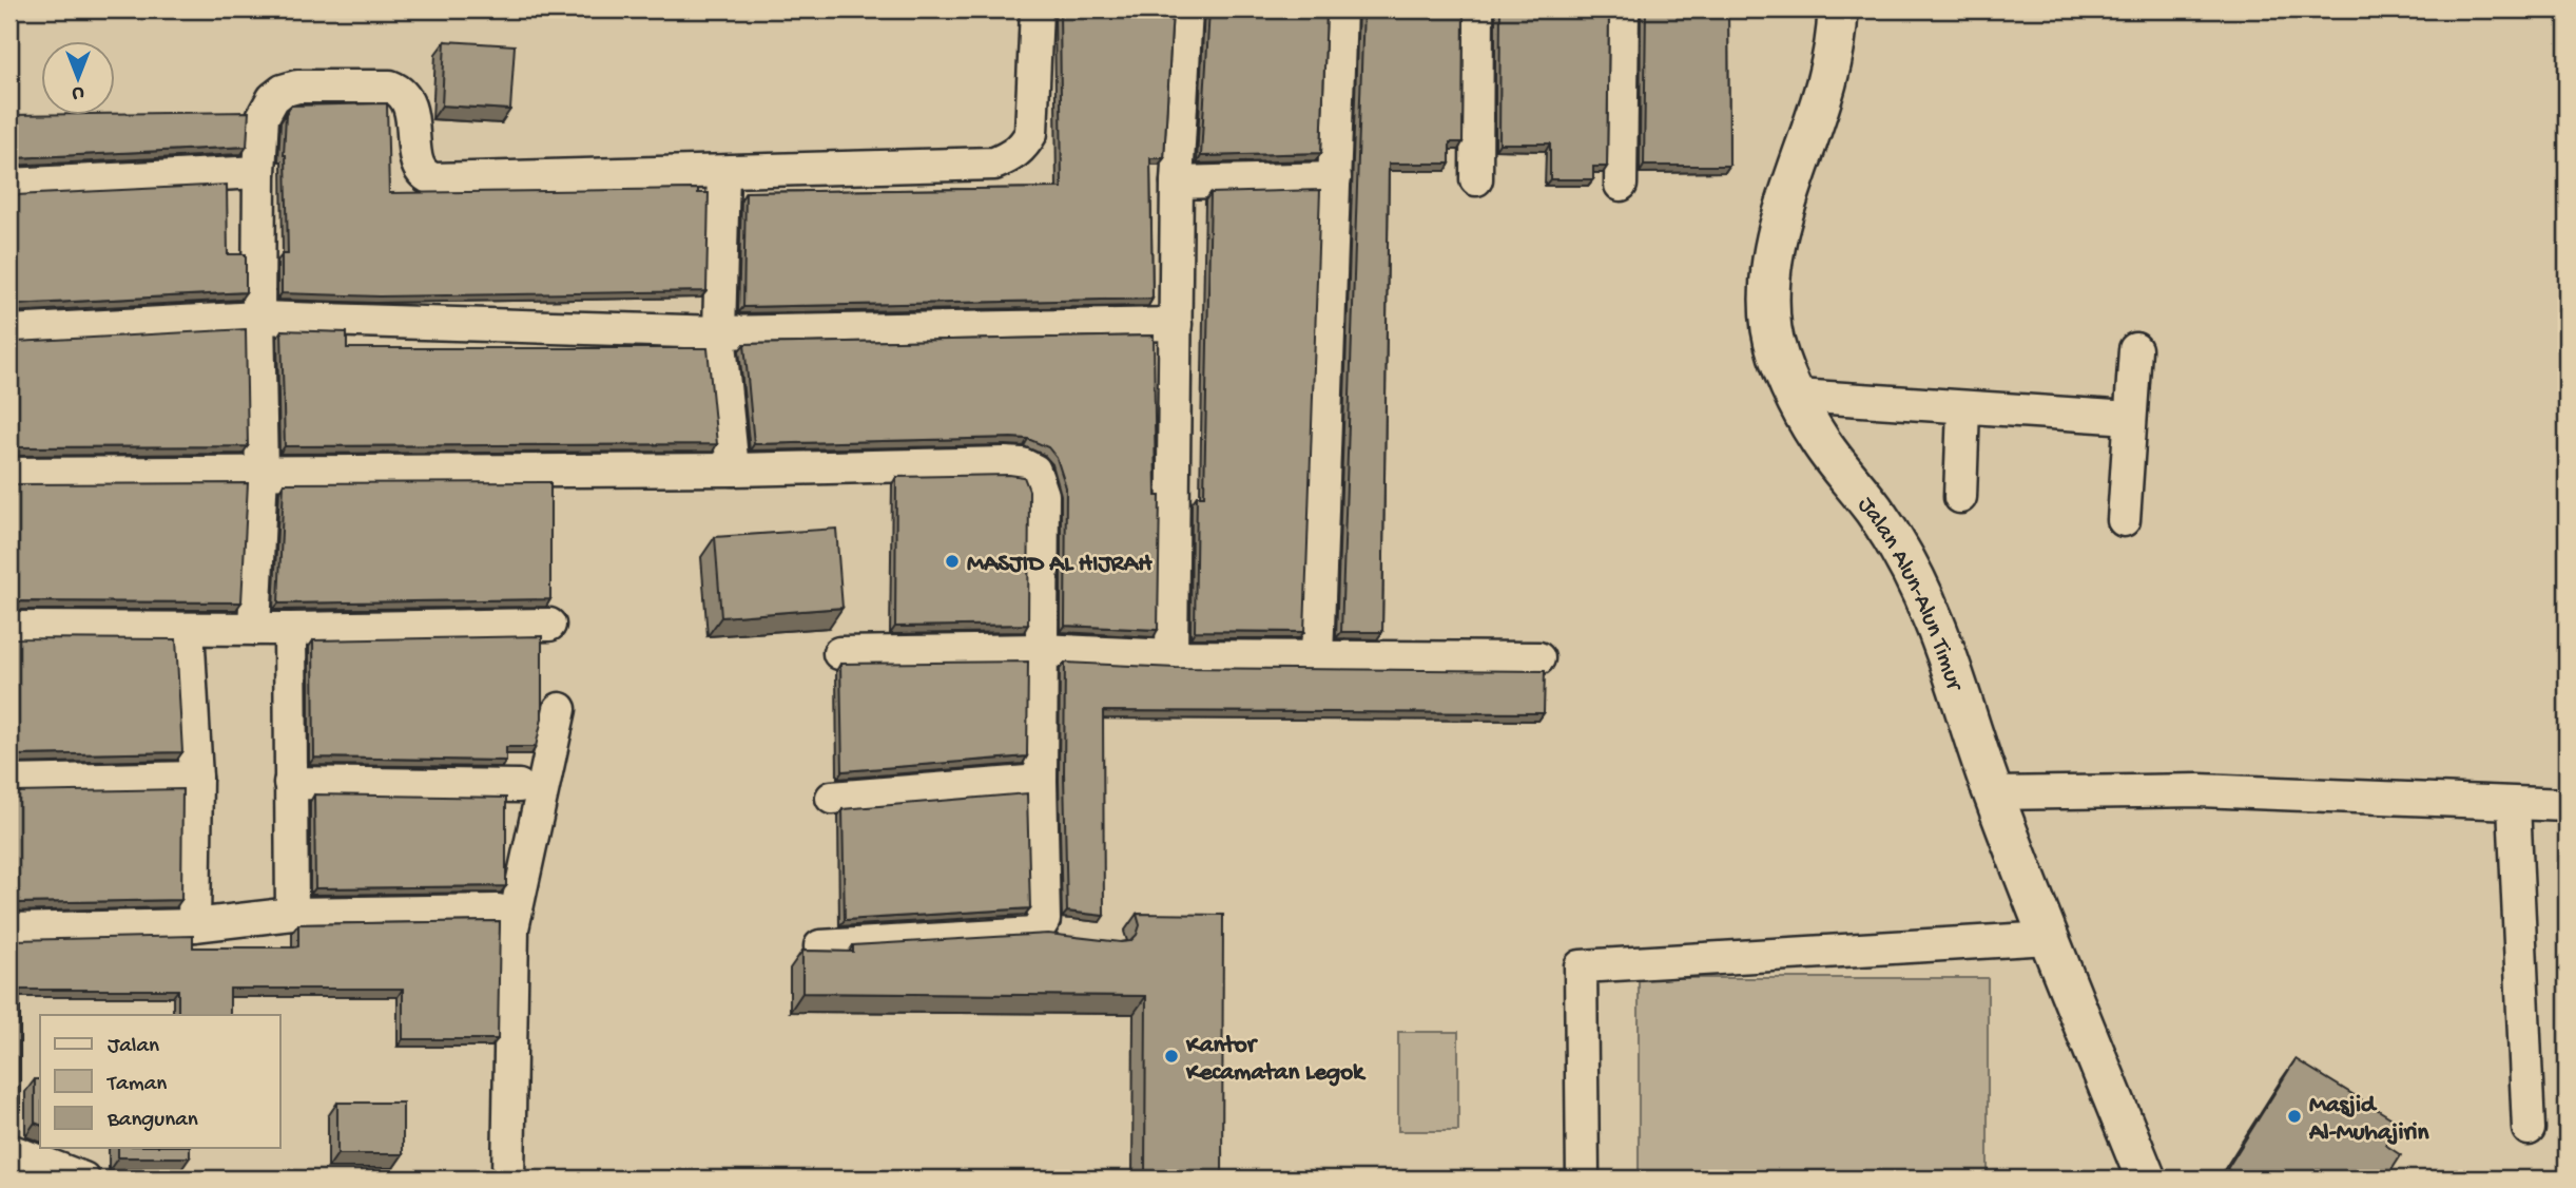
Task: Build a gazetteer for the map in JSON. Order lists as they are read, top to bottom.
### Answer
{
  "streets": {
    "street": ["Jalan Alun-Alun Timur"]
  },
  "places": ["MASJID AL HIJRAH", "Kantor Kecamatan Legok", "Masjid Al-Muhajirin"],
  "legend": ["Jalan", "Taman", "Bangunan"],
  "north": "bottom"
}
